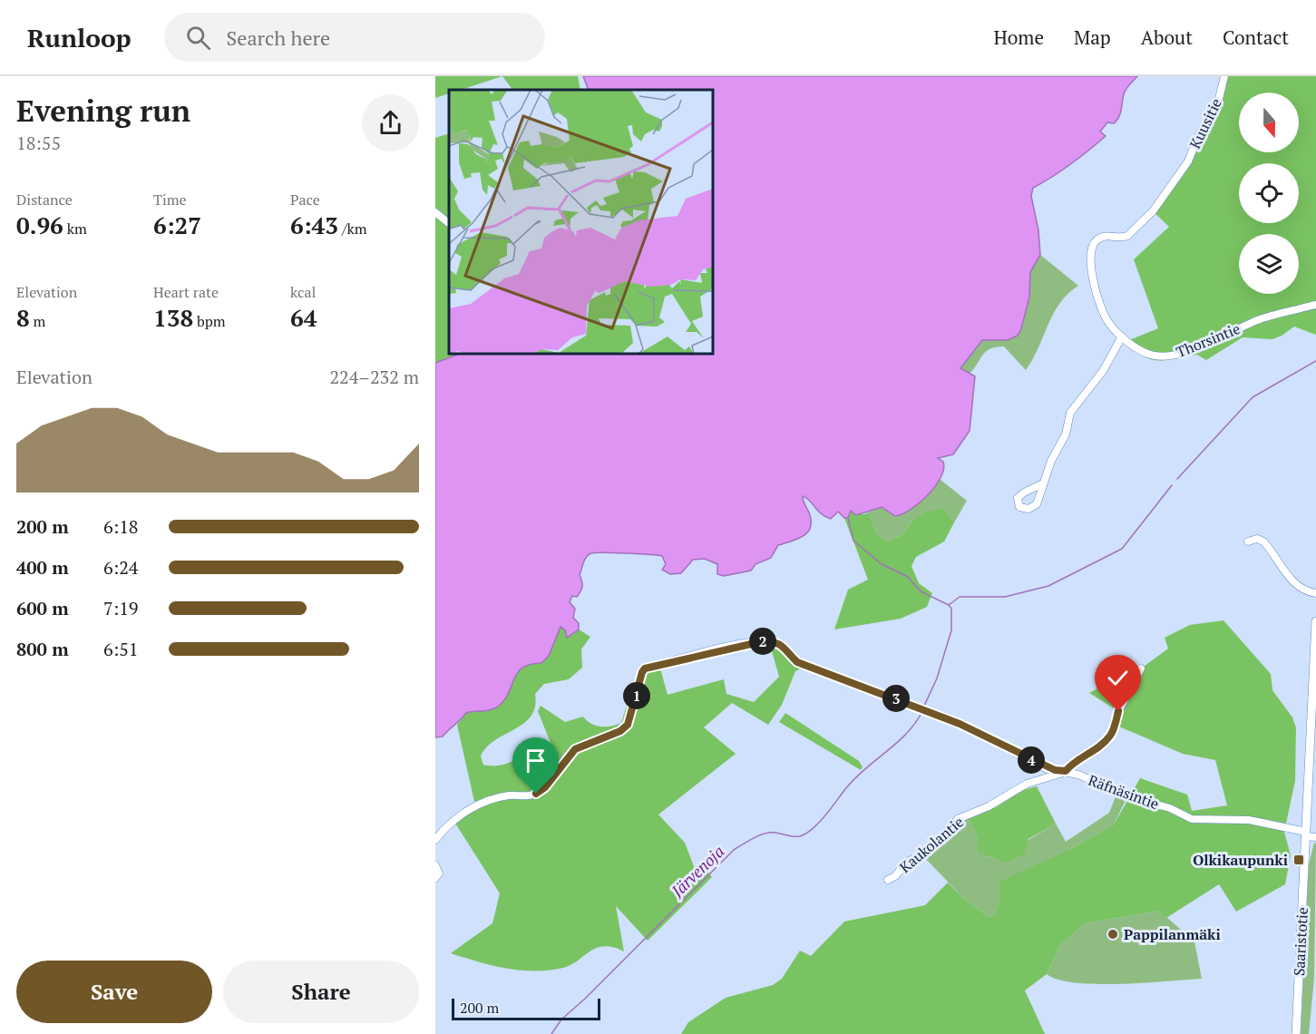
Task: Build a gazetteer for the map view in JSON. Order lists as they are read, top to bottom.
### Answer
{
  "streets": {
    "main road": ["Saaristotie"],
    "street": [
      "Kuusitie",
      "Thorsintie",
      "Räfnäsintie",
      "Kaukolantie"
    ]
  },
  "crossings": [
    ["Kuusitie", "Thorsintie"],
    ["Räfnäsintie", "Kaukolantie"],
    ["Räfnäsintie", "Saaristotie"]
  ],
  "water": ["Järvenoja"],
  "places": {
    "transit": ["Olkikaupunki"],
    "other": ["Pappilanmäki"]
  },
  "scale_bar": "200 m",
  "north": "bottom",
  "page": {
    "header": "Runloop",
    "search": "Search here",
    "nav": [
      "Home",
      "Map",
      "About",
      "Contact"
    ],
    "heading": ["Evening run", "18:55"],
    "stats": [
      ["Distance", "0.96 km"],
      ["Time", "6:27"],
      ["Pace", "6:43 /km"],
      ["Elevation", "8 m"],
      ["Heart rate", "138 bpm"],
      ["kcal", "64"]
    ],
    "chart": ["Elevation", "224–232 m"],
    "list": [
      {
        "name": "200 m",
        "note": "6:18"
      },
      {
        "name": "400 m",
        "note": "6:24"
      },
      {
        "name": "600 m",
        "note": "7:19"
      },
      {
        "name": "800 m",
        "note": "6:51"
      }
    ],
    "pins": [
      "2",
      "1",
      "3",
      "4"
    ],
    "buttons": ["Save", "Share"],
    "scale": "200 m"
  }
}
